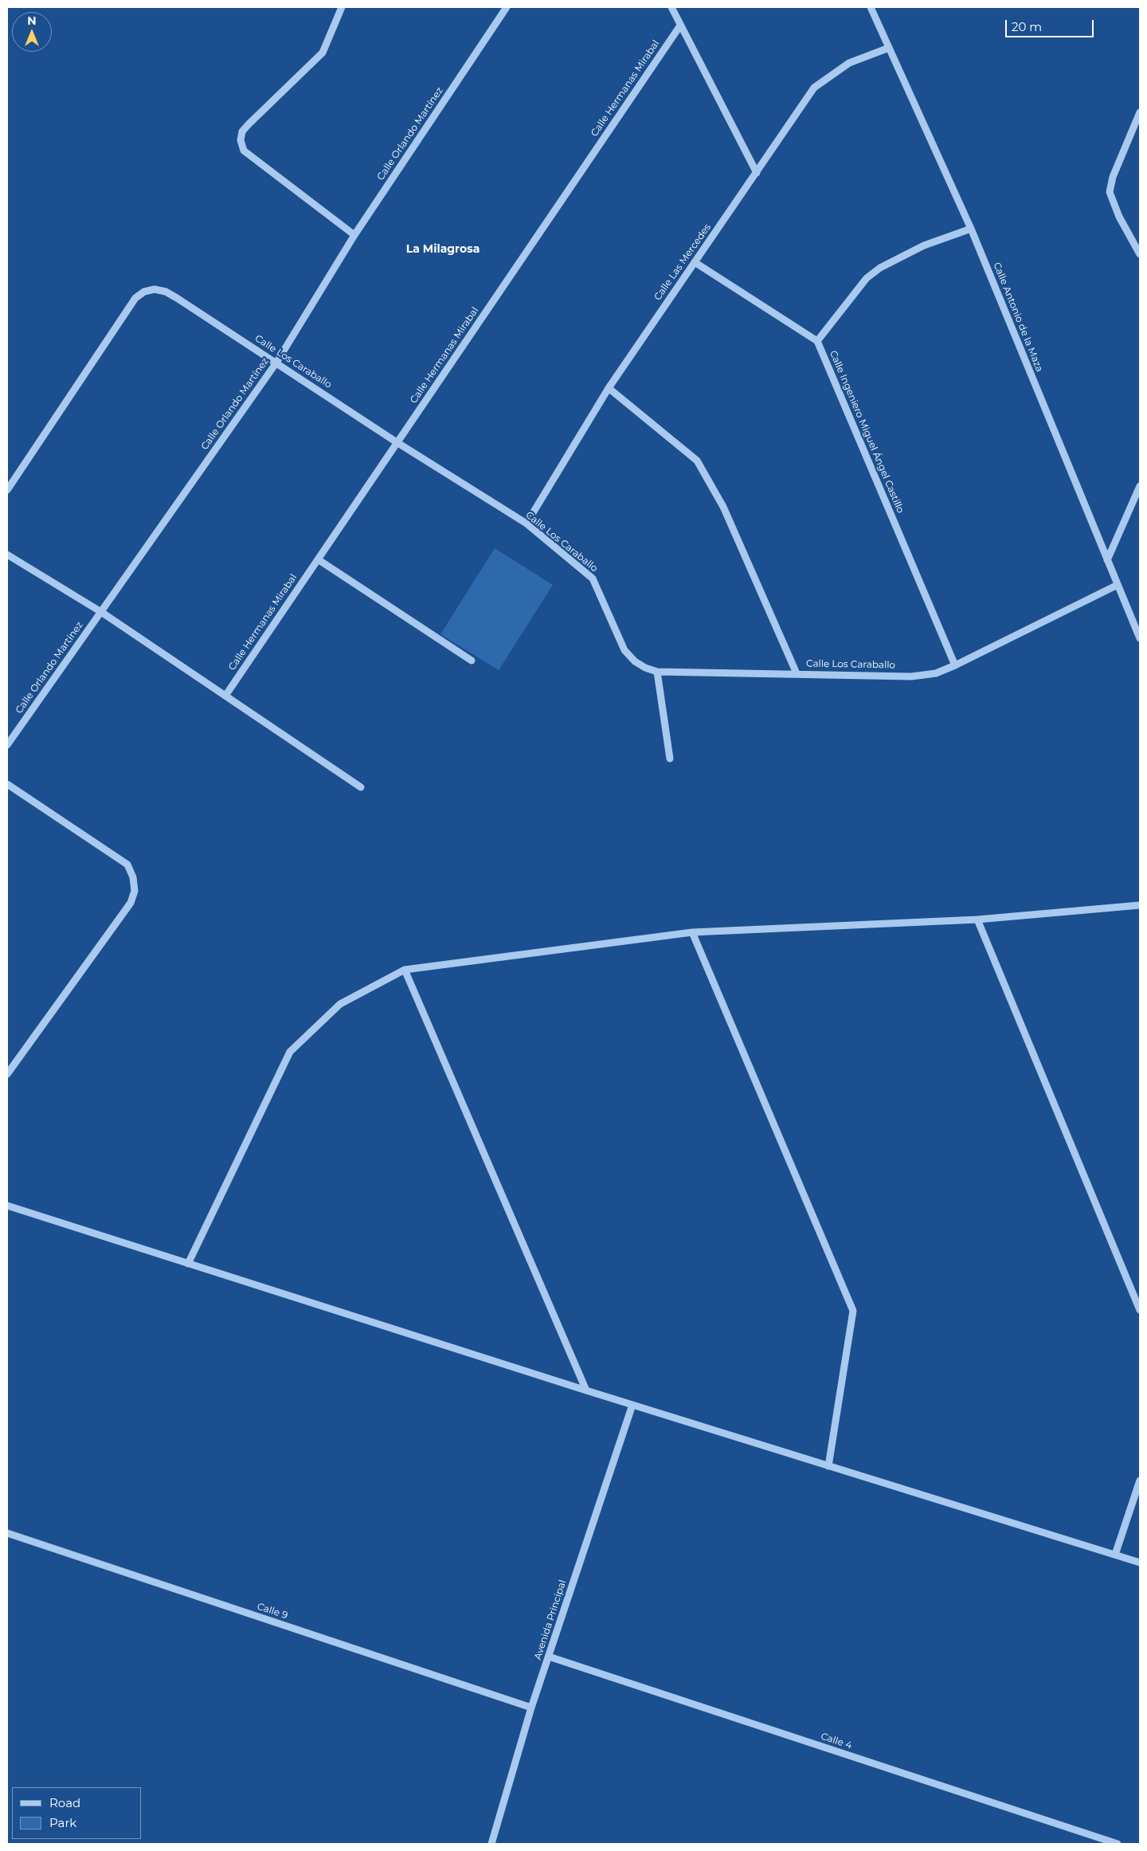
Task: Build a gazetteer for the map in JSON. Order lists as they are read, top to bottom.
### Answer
{
  "streets": {
    "street": [
      "Calle Hermanas Mirabal",
      "Calle Orlando Martínez",
      "Calle Las Mercedes",
      "Calle Antonio de la Maza",
      "Calle Los Caraballo",
      "Calle Ingeniero Miguel Ángel Castillo",
      "Calle 9",
      "Avenida Principal",
      "Calle 4"
    ]
  },
  "crossings": [
    ["Calle Hermanas Mirabal", "Calle Los Caraballo"],
    ["Calle Orlando Martínez", "Calle Los Caraballo"],
    ["Calle Las Mercedes", "Calle Antonio de la Maza"],
    ["Calle Las Mercedes", "Calle Los Caraballo"],
    ["Calle Antonio de la Maza", "Calle Los Caraballo"],
    ["Calle Los Caraballo", "Calle Ingeniero Miguel Ángel Castillo"],
    ["Calle 9", "Avenida Principal"],
    ["Avenida Principal", "Calle 4"]
  ],
  "districts": ["La Milagrosa"],
  "legend": ["Road", "Park"],
  "scale_bar": "20 m",
  "north": "top"
}
